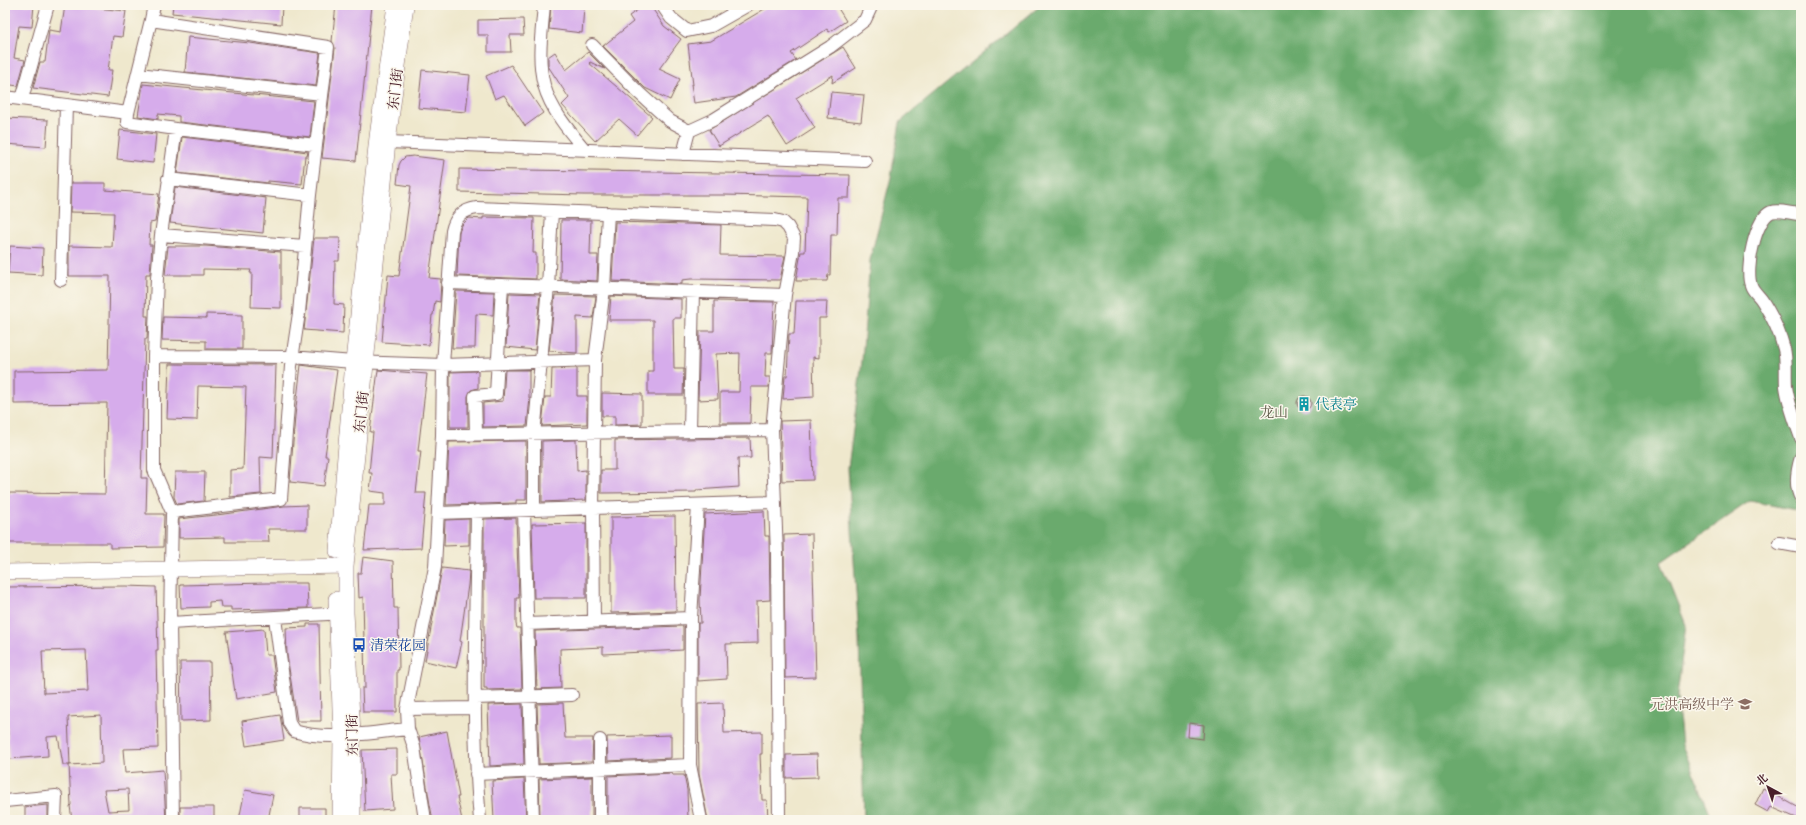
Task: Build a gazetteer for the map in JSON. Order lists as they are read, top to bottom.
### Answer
{
  "streets": {
    "street": ["东门街"]
  },
  "parks": ["龙山"],
  "places": {
    "building": ["代表亭"],
    "bus stop": ["清荣花园"],
    "school or university": ["元洪高级中学"]
  },
  "north": "top left"
}
